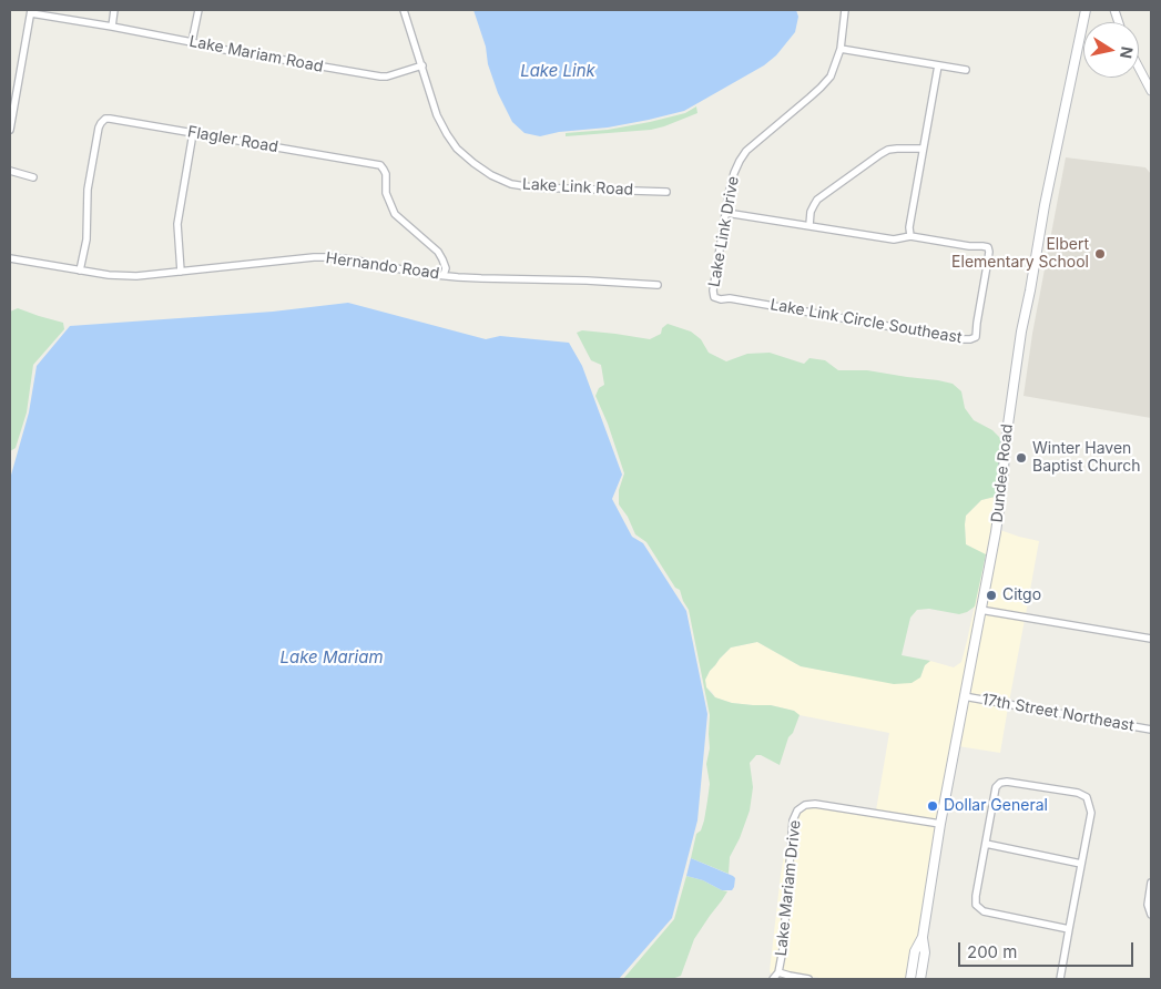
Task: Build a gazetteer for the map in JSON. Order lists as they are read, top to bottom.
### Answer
{
  "streets": {
    "main road": ["Dundee Road"],
    "street": [
      "Lake Mariam Road",
      "Flagler Road",
      "Lake Link Road",
      "Lake Link Drive",
      "Hernando Road",
      "Lake Link Circle Southeast",
      "17th Street Northeast",
      "Lake Mariam Drive"
    ]
  },
  "crossings": [
    ["Lake Mariam Road", "Lake Link Road"],
    ["Flagler Road", "Hernando Road"],
    ["Lake Link Drive", "Lake Link Circle Southeast"],
    ["Dundee Road", "17th Street Northeast"],
    ["Dundee Road", "Lake Mariam Drive"]
  ],
  "water": ["Lake Link", "Lake Mariam"],
  "places": [
    "Elbert Elementary School",
    "Winter Haven Baptist Church",
    "Citgo",
    "Dollar General"
  ],
  "scale_bar": "200 m",
  "north": "right"
}
